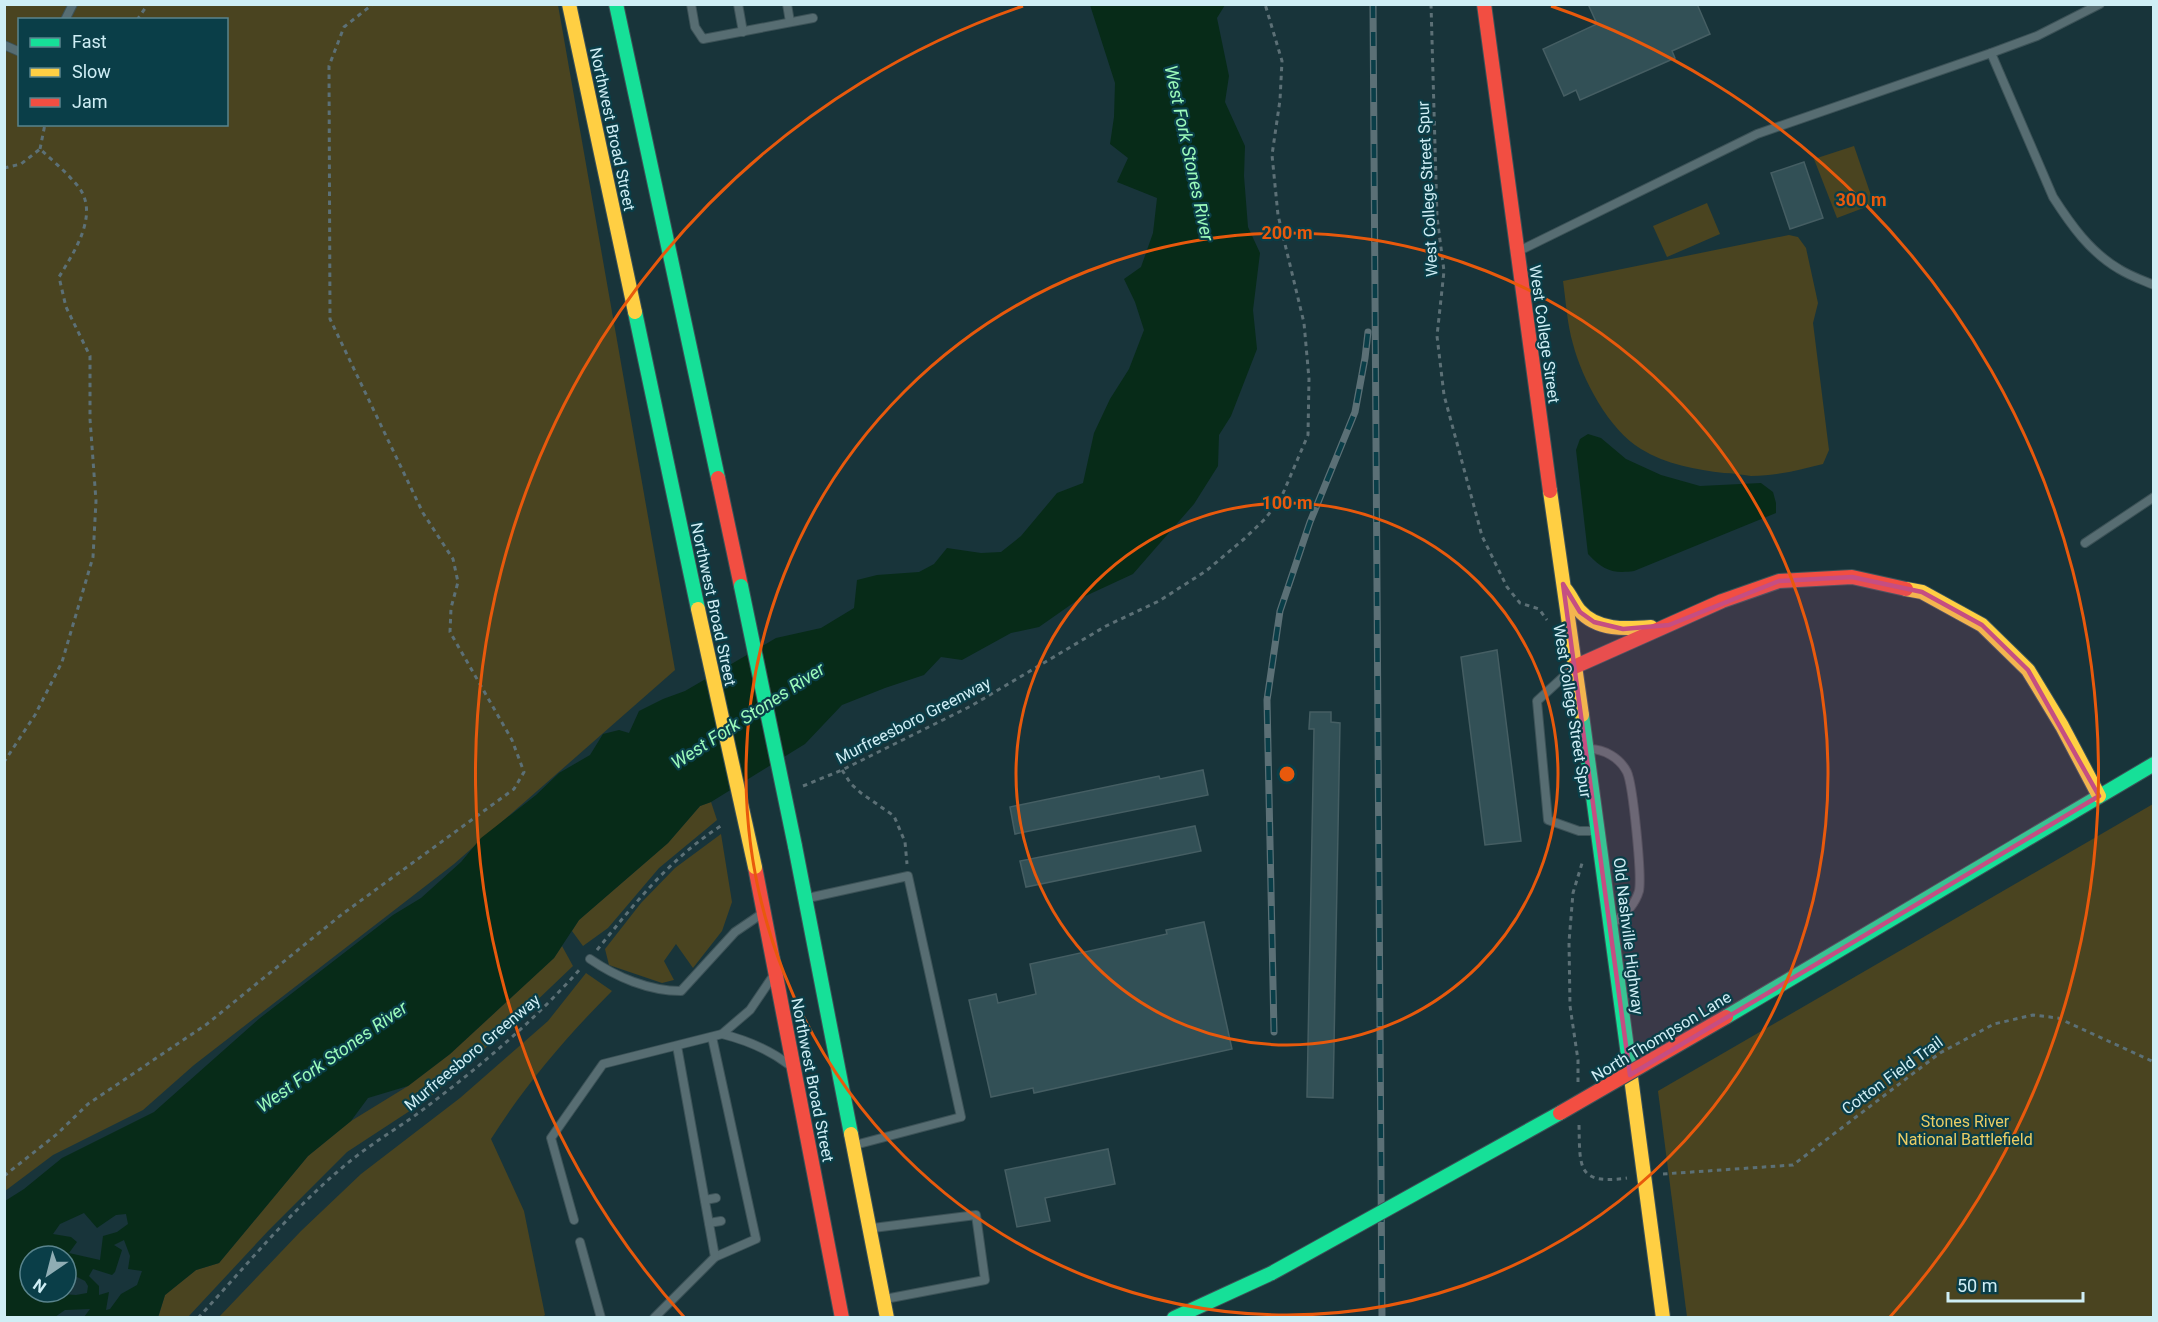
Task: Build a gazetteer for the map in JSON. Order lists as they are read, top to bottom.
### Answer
{
  "streets": {
    "main road": [
      "Northwest Broad Street",
      "West College Street",
      "Old Nashville Highway",
      "North Thompson Lane"
    ],
    "path": ["West College Street Spur", "Murfreesboro Greenway", "Cotton Field Trail"]
  },
  "crossings": [
    ["West College Street", "Old Nashville Highway"],
    ["Old Nashville Highway", "Cotton Field Trail"]
  ],
  "water": ["West Fork Stones River"],
  "parks": ["Stones River National Battlefield"],
  "legend": ["Fast", "Slow", "Jam"],
  "scale_bar": "50 m",
  "north": "bottom left",
  "rings": ["300 m", "200 m", "100 m"]
}
